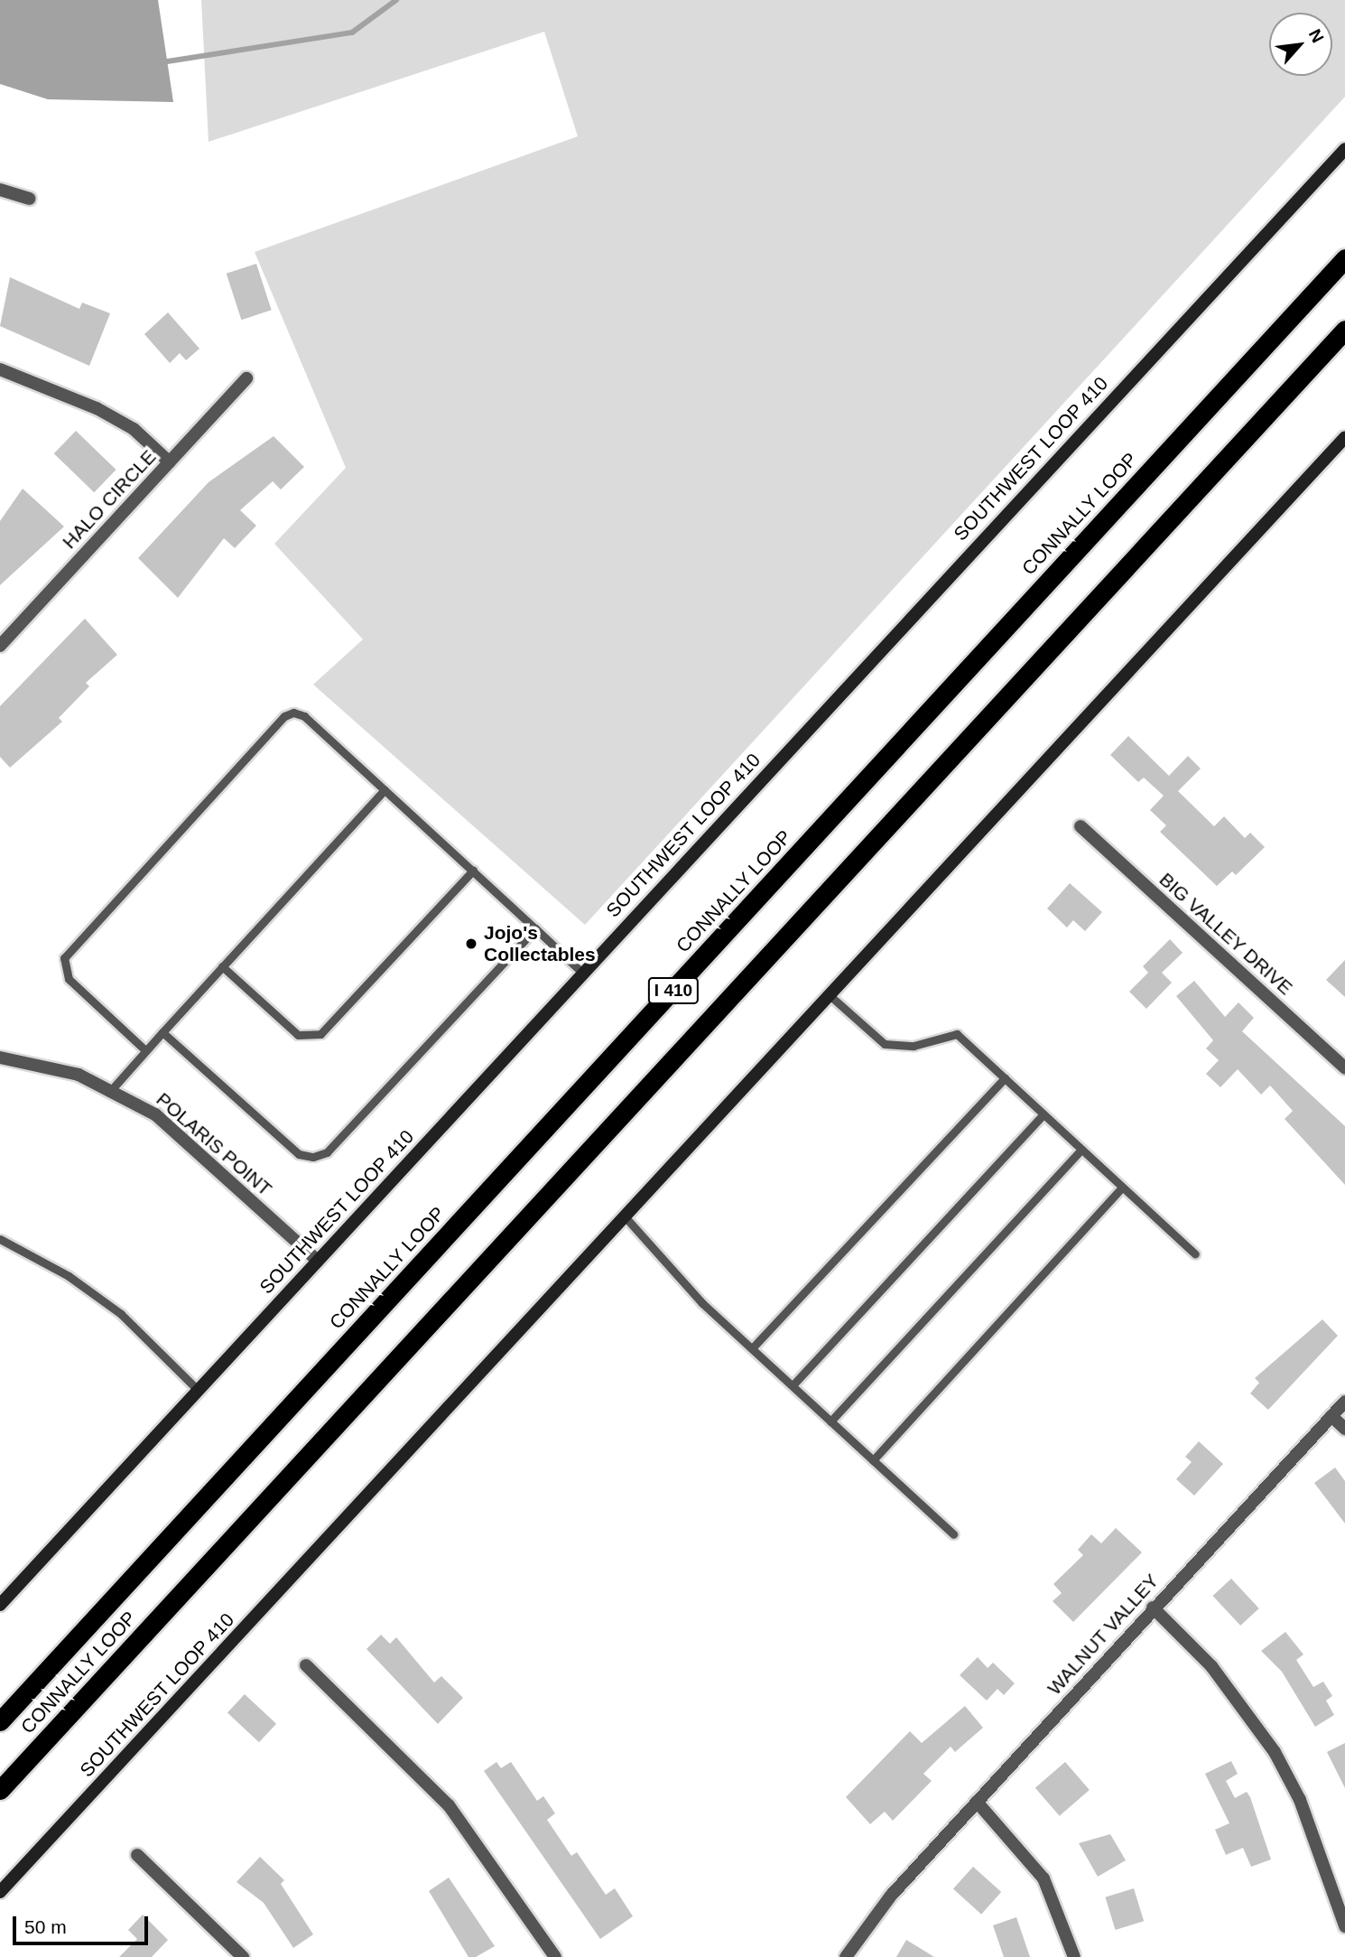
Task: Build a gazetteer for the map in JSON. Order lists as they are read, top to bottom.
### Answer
{
  "streets": {
    "highway": ["CONNALLY LOOP", "I 410"],
    "main road": ["SOUTHWEST LOOP 410"],
    "street": [
      "HALO CIRCLE",
      "BIG VALLEY DRIVE",
      "POLARIS POINT",
      "WALNUT VALLEY"
    ]
  },
  "crossings": [
    ["SOUTHWEST LOOP 410", "POLARIS POINT"]
  ],
  "places": ["Jojo's Collectables"],
  "scale_bar": "50 m",
  "north": "top right"
}
